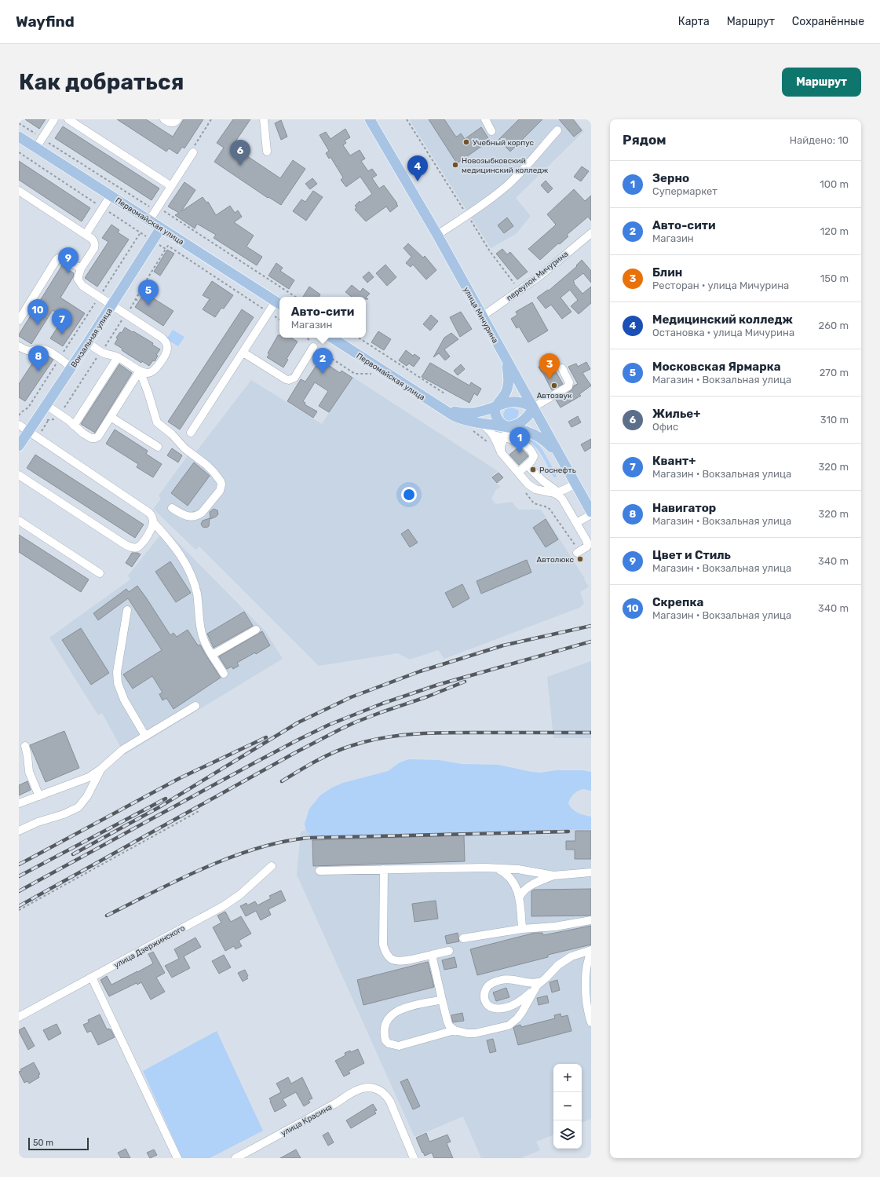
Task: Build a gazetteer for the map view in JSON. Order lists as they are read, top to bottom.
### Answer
{
  "streets": {
    "main road": ["Первомайская улица", "улица Мичурина", "Вокзальная улица"],
    "street": ["переулок Мичурина", "улица Дзержинского", "улица Красина"]
  },
  "crossings": [
    ["Первомайская улица", "улица Мичурина"],
    ["Первомайская улица", "Вокзальная улица"],
    ["переулок Мичурина", "улица Мичурина"]
  ],
  "places": [
    "Учебный корпус",
    "Новозыбковский медицинский колледж",
    "Автозвук",
    "Роснефть",
    "Автолюкс"
  ],
  "scale_bar": "50 m",
  "page": {
    "header": "Wayfind",
    "nav": ["Карта", "Маршрут", "Сохранённые"],
    "buttons": "Маршрут",
    "title": "Как добраться",
    "heading": ["Рядом", "Найдено: 10"],
    "pins": [
      "6",
      "4",
      "9",
      "5",
      "10",
      "7",
      "8",
      "2",
      "3",
      "1"
    ],
    "list": [
      {
        "mark": "1",
        "name": "Зерно",
        "note": "Супермаркет",
        "value": "100 m"
      },
      {
        "mark": "2",
        "name": "Авто-сити",
        "note": "Магазин",
        "value": "120 m"
      },
      {
        "mark": "3",
        "name": "Блин",
        "note": "Ресторан · улица Мичурина",
        "value": "150 m"
      },
      {
        "mark": "4",
        "name": "Медицинский колледж",
        "note": "Остановка · улица Мичурина",
        "value": "260 m"
      },
      {
        "mark": "5",
        "name": "Московская Ярмарка",
        "note": "Магазин · Вокзальная улица",
        "value": "270 m"
      },
      {
        "mark": "6",
        "name": "Жилье+",
        "note": "Офис",
        "value": "310 m"
      },
      {
        "mark": "7",
        "name": "Квант+",
        "note": "Магазин · Вокзальная улица",
        "value": "320 m"
      },
      {
        "mark": "8",
        "name": "Навигатор",
        "note": "Магазин · Вокзальная улица",
        "value": "320 m"
      },
      {
        "mark": "9",
        "name": "Цвет и Стиль",
        "note": "Магазин · Вокзальная улица",
        "value": "340 m"
      },
      {
        "mark": "10",
        "name": "Скрепка",
        "note": "Магазин · Вокзальная улица",
        "value": "340 m"
      }
    ],
    "popup": ["Авто-сити", "Магазин"],
    "map_buttons": ["+", "−"],
    "scale": "50 m"
  }
}
